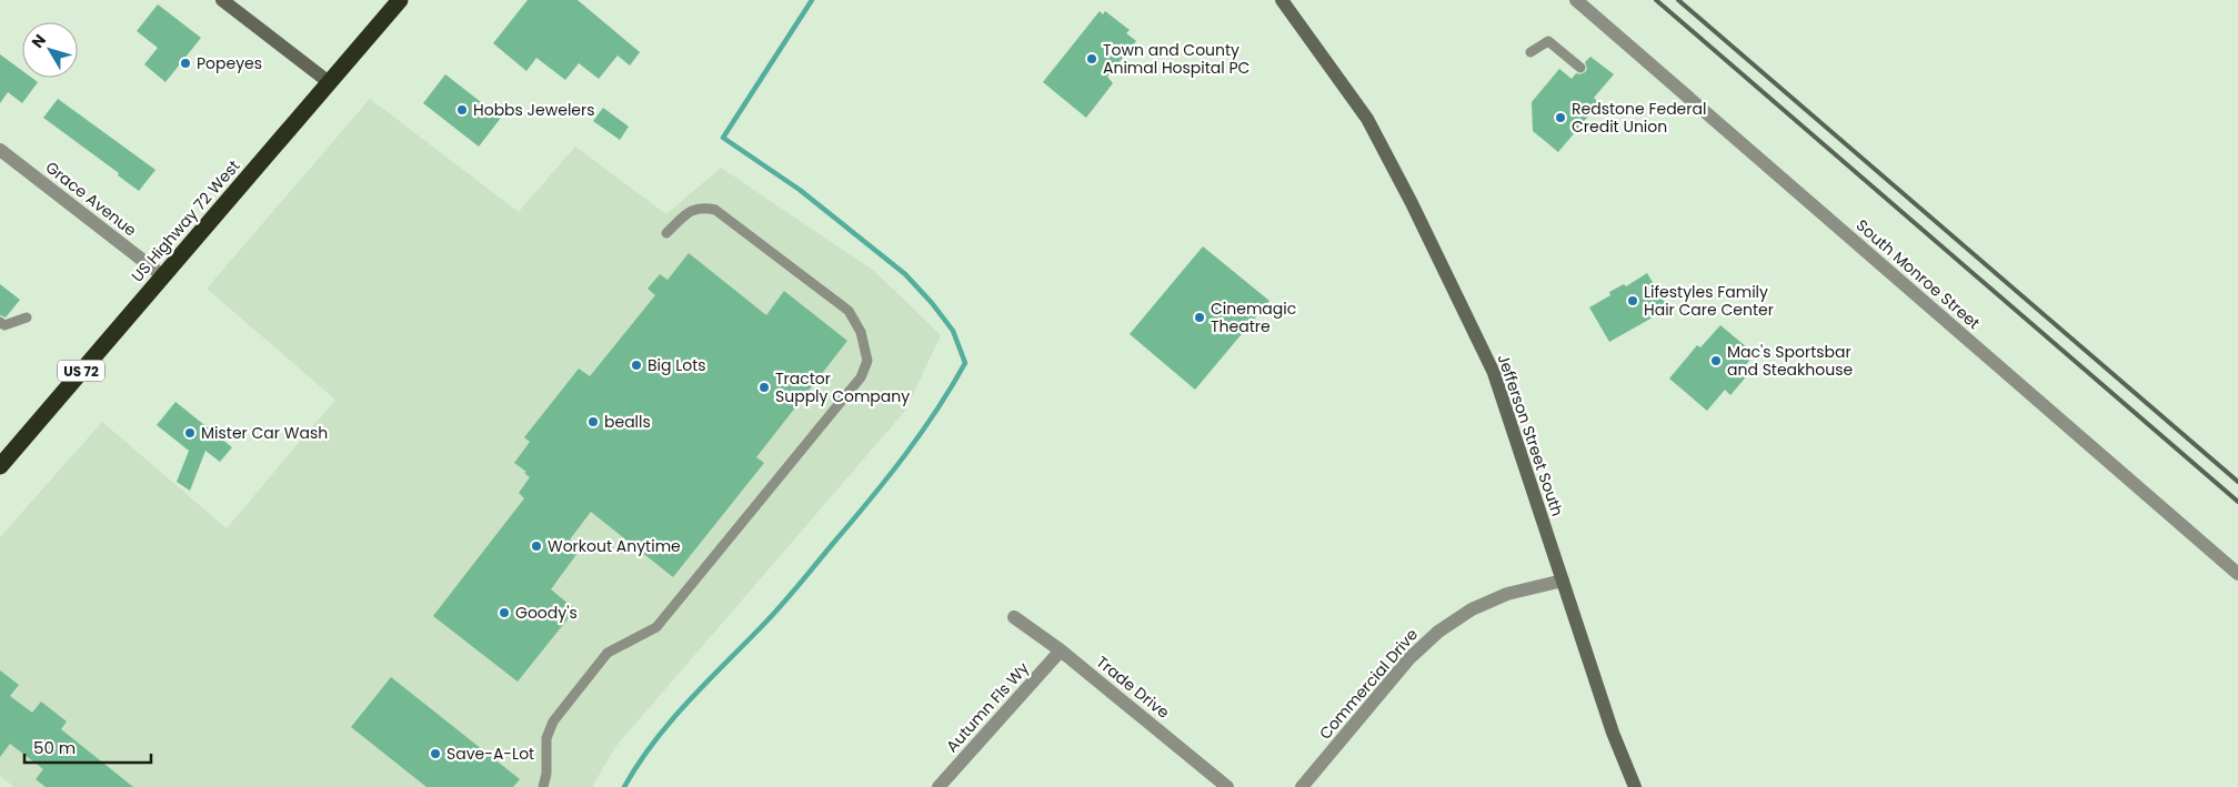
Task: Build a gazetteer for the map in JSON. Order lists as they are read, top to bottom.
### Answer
{
  "streets": {
    "highway": ["US Highway 72 West", "US 72"],
    "street": [
      "Grace Avenue",
      "South Monroe Street",
      "Jefferson Street South",
      "Commercial Drive",
      "Trade Drive",
      "Autumn Fls Wy"
    ]
  },
  "crossings": [
    ["Grace Avenue", "US Highway 72 West"],
    ["Jefferson Street South", "Commercial Drive"],
    ["Trade Drive", "Autumn Fls Wy"]
  ],
  "places": [
    "Town and County Animal Hospital PC",
    "Popeyes",
    "Hobbs Jewelers",
    "Redstone Federal Credit Union",
    "Lifestyles Family Hair Care Center",
    "Cinemagic Theatre",
    "Mac's Sportsbar and Steakhouse",
    "Big Lots",
    "Tractor Supply Company",
    "bealls",
    "Mister Car Wash",
    "Workout Anytime",
    "Goody's",
    "Save-A-Lot"
  ],
  "scale_bar": "50 m",
  "north": "top left"
}
